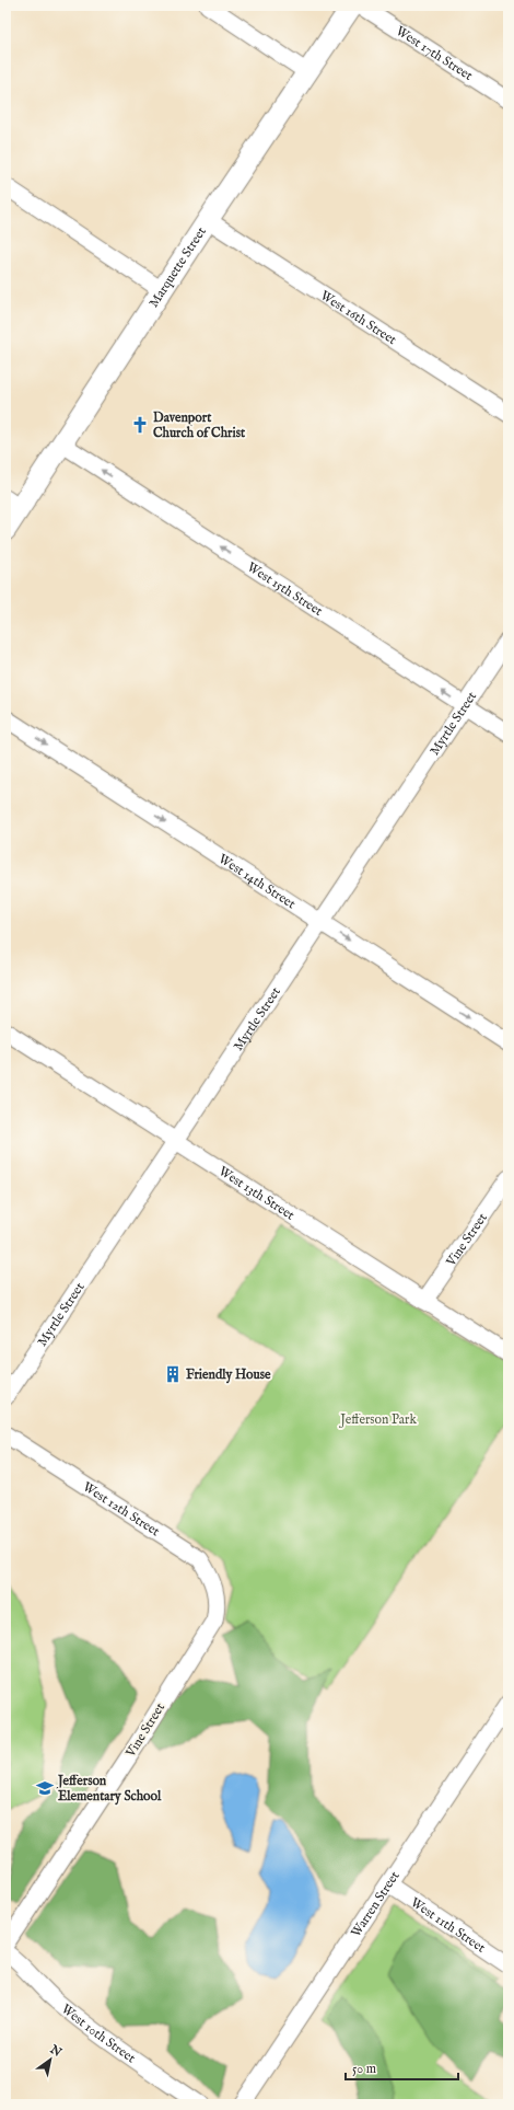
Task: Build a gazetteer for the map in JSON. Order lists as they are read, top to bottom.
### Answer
{
  "streets": {
    "street": [
      "West 17th Street",
      "Marquette Street",
      "West 16th Street",
      "West 15th Street",
      "Myrtle Street",
      "West 14th Street",
      "West 13th Street",
      "Vine Street",
      "West 12th Street",
      "Warren Street",
      "West 11th Street",
      "West 10th Street"
    ]
  },
  "crossings": [
    ["Marquette Street", "West 16th Street"],
    ["Marquette Street", "West 15th Street"],
    ["West 15th Street", "Myrtle Street"],
    ["Myrtle Street", "West 14th Street"],
    ["Myrtle Street", "West 13th Street"],
    ["West 13th Street", "Vine Street"],
    ["Vine Street", "West 12th Street"],
    ["Warren Street", "West 11th Street"]
  ],
  "one_way": ["West 15th Street", "West 14th Street"],
  "parks": ["Jefferson Park"],
  "places": {
    "church": ["Davenport Church of Christ"],
    "building": ["Friendly House"],
    "school or university": ["Jefferson Elementary School"]
  },
  "scale_bar": "50 m",
  "north": "top right"
}
